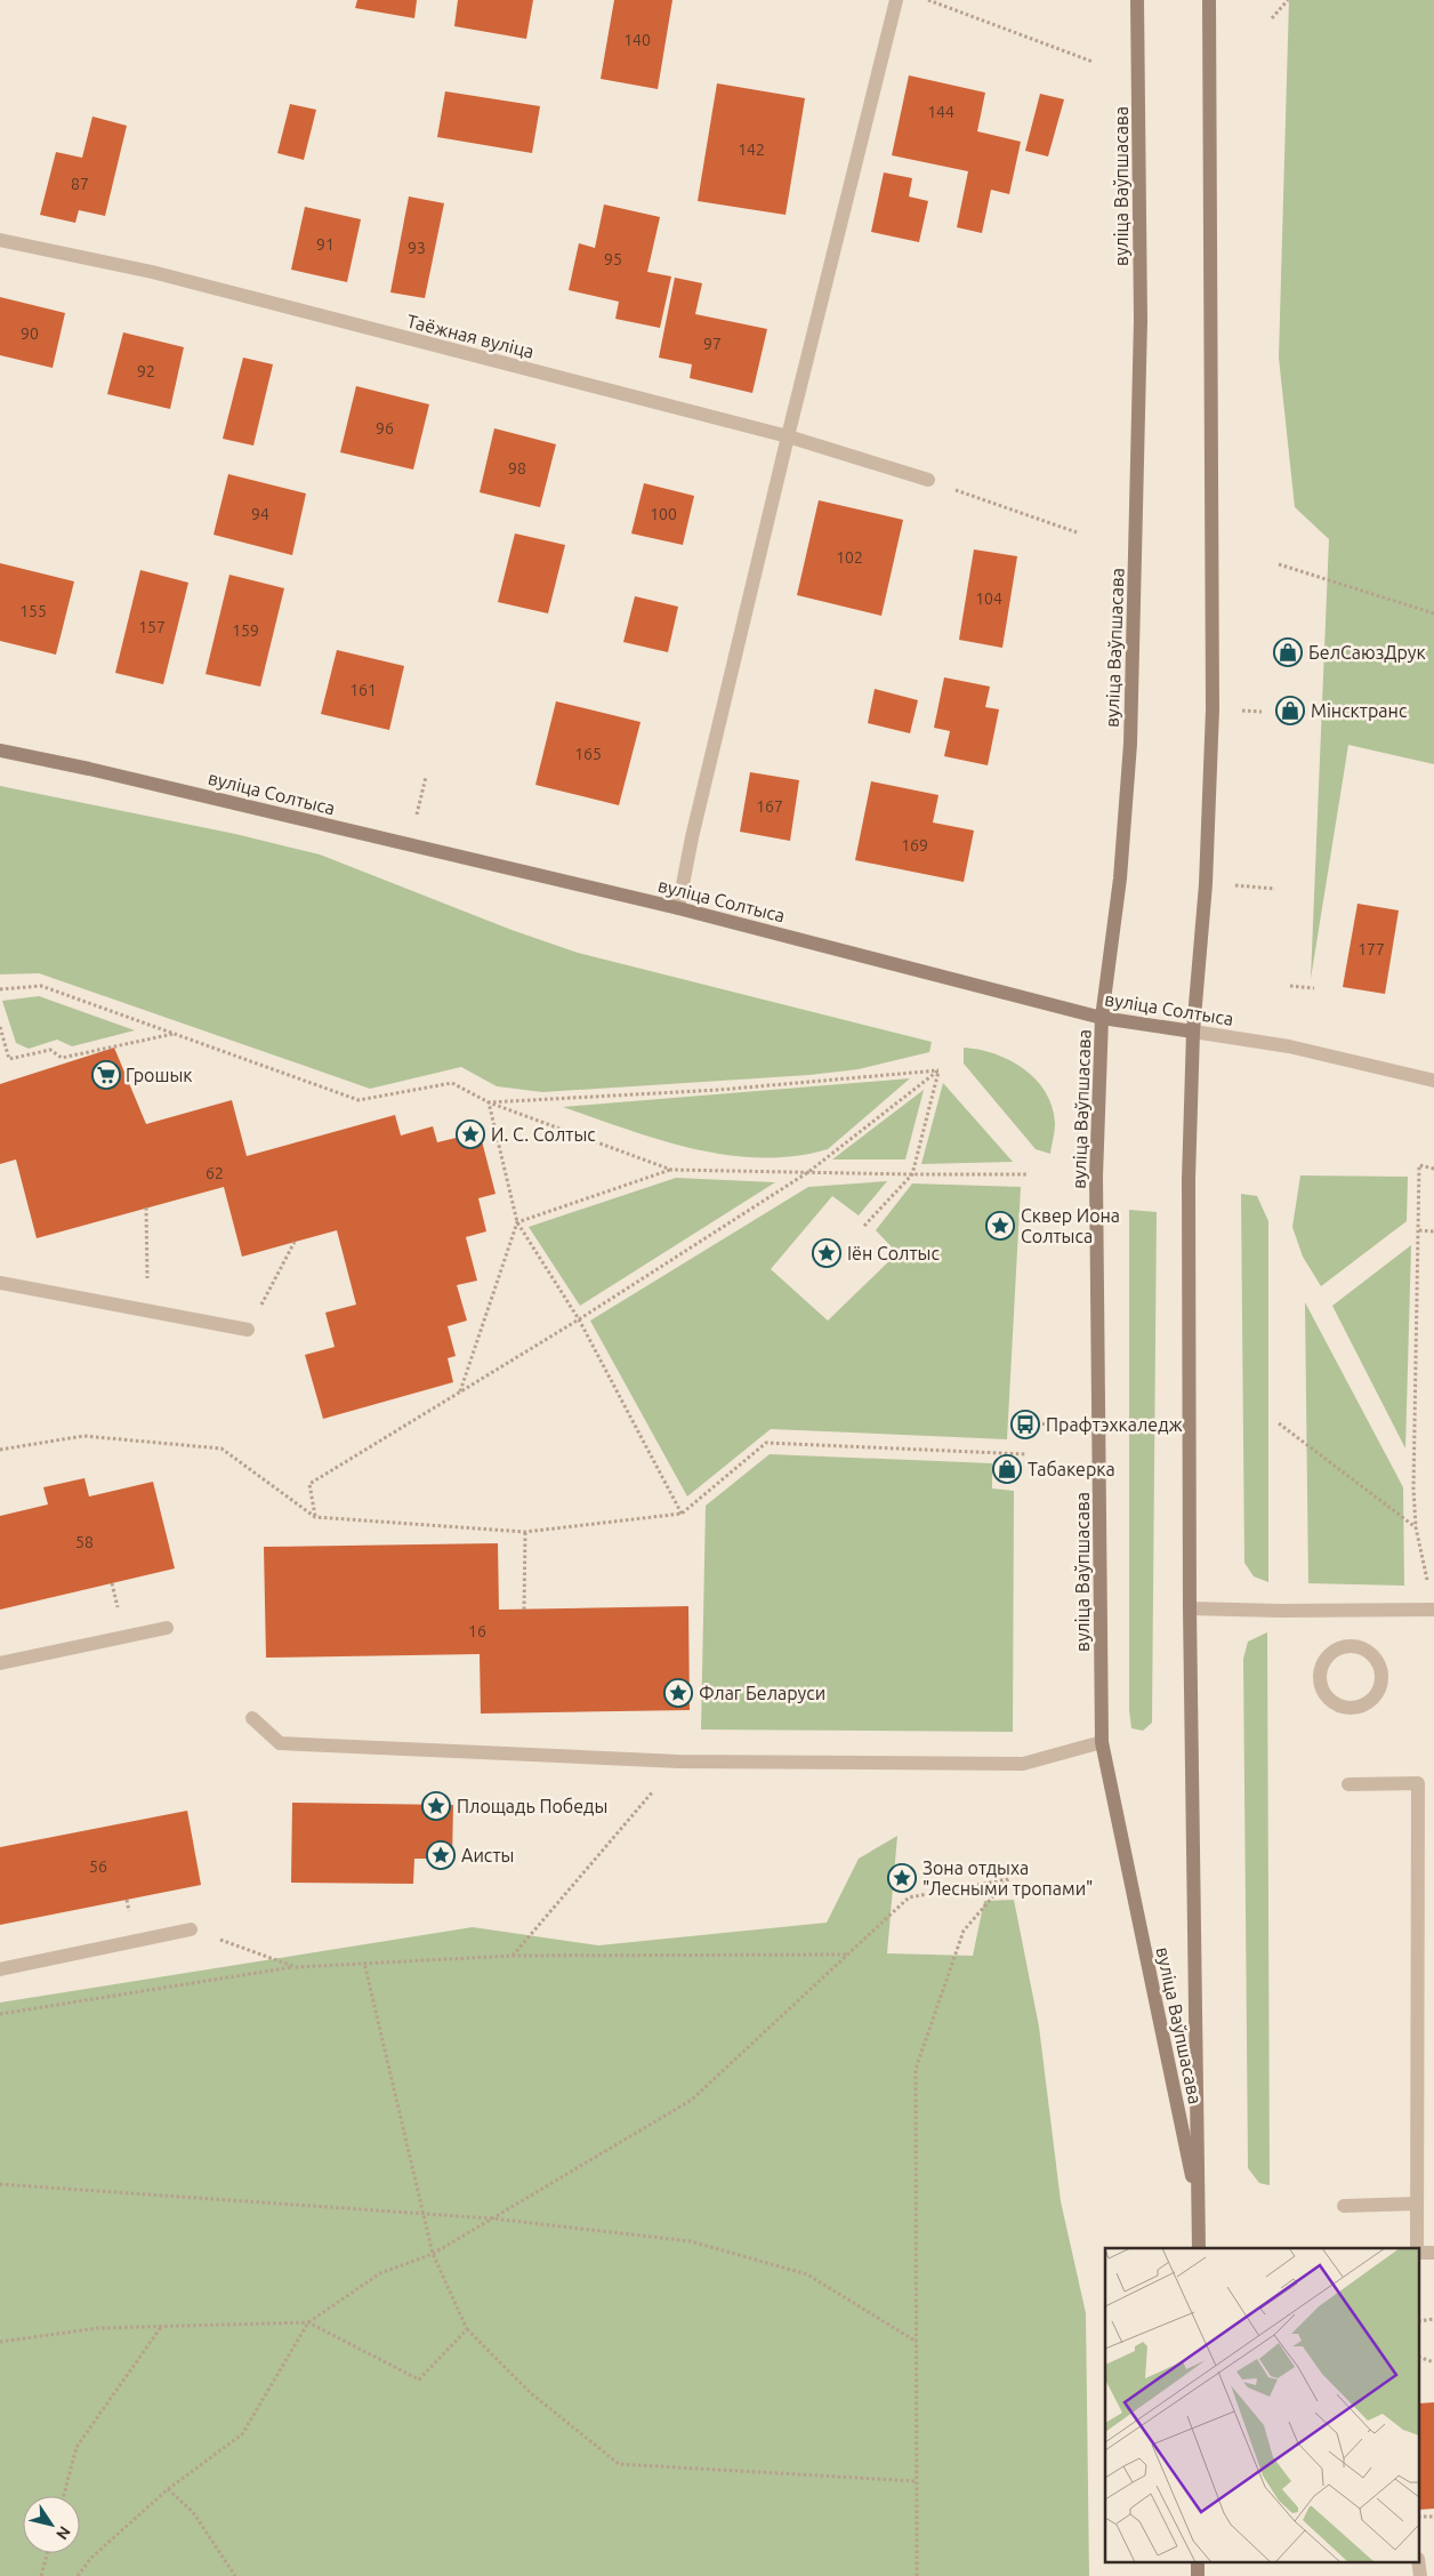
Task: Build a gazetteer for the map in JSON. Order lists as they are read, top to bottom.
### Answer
{
  "streets": {
    "main road": ["вуліца Ваўпшасава", "вуліца Солтыса"],
    "street": ["Таёжная вуліца"]
  },
  "crossings": [
    ["вуліца Ваўпшасава", "вуліца Солтыса"]
  ],
  "places": {
    "shop": ["БелСаюзДрук", "Мінсктранс", "Табакерка"],
    "supermarket": ["Грошык"],
    "place": [
      "И. С. Солтыс",
      "Сквер Иона Солтыса",
      "Іён Солтыс",
      "Флаг Беларуси",
      "Площадь Победы",
      "Аисты",
      "Зона отдыха \"Лесными тропами\""
    ],
    "bus stop": ["Прафтэхкаледж"]
  },
  "house_numbers": [
    "140",
    "144",
    "142",
    "87",
    "91",
    "93",
    "95",
    "90",
    "97",
    "92",
    "96",
    "98",
    "94",
    "100",
    "102",
    "104",
    "155",
    "157",
    "159",
    "161",
    "165",
    "167",
    "169",
    "177",
    "62",
    "58",
    "16",
    "56"
  ],
  "north": "bottom right"
}
